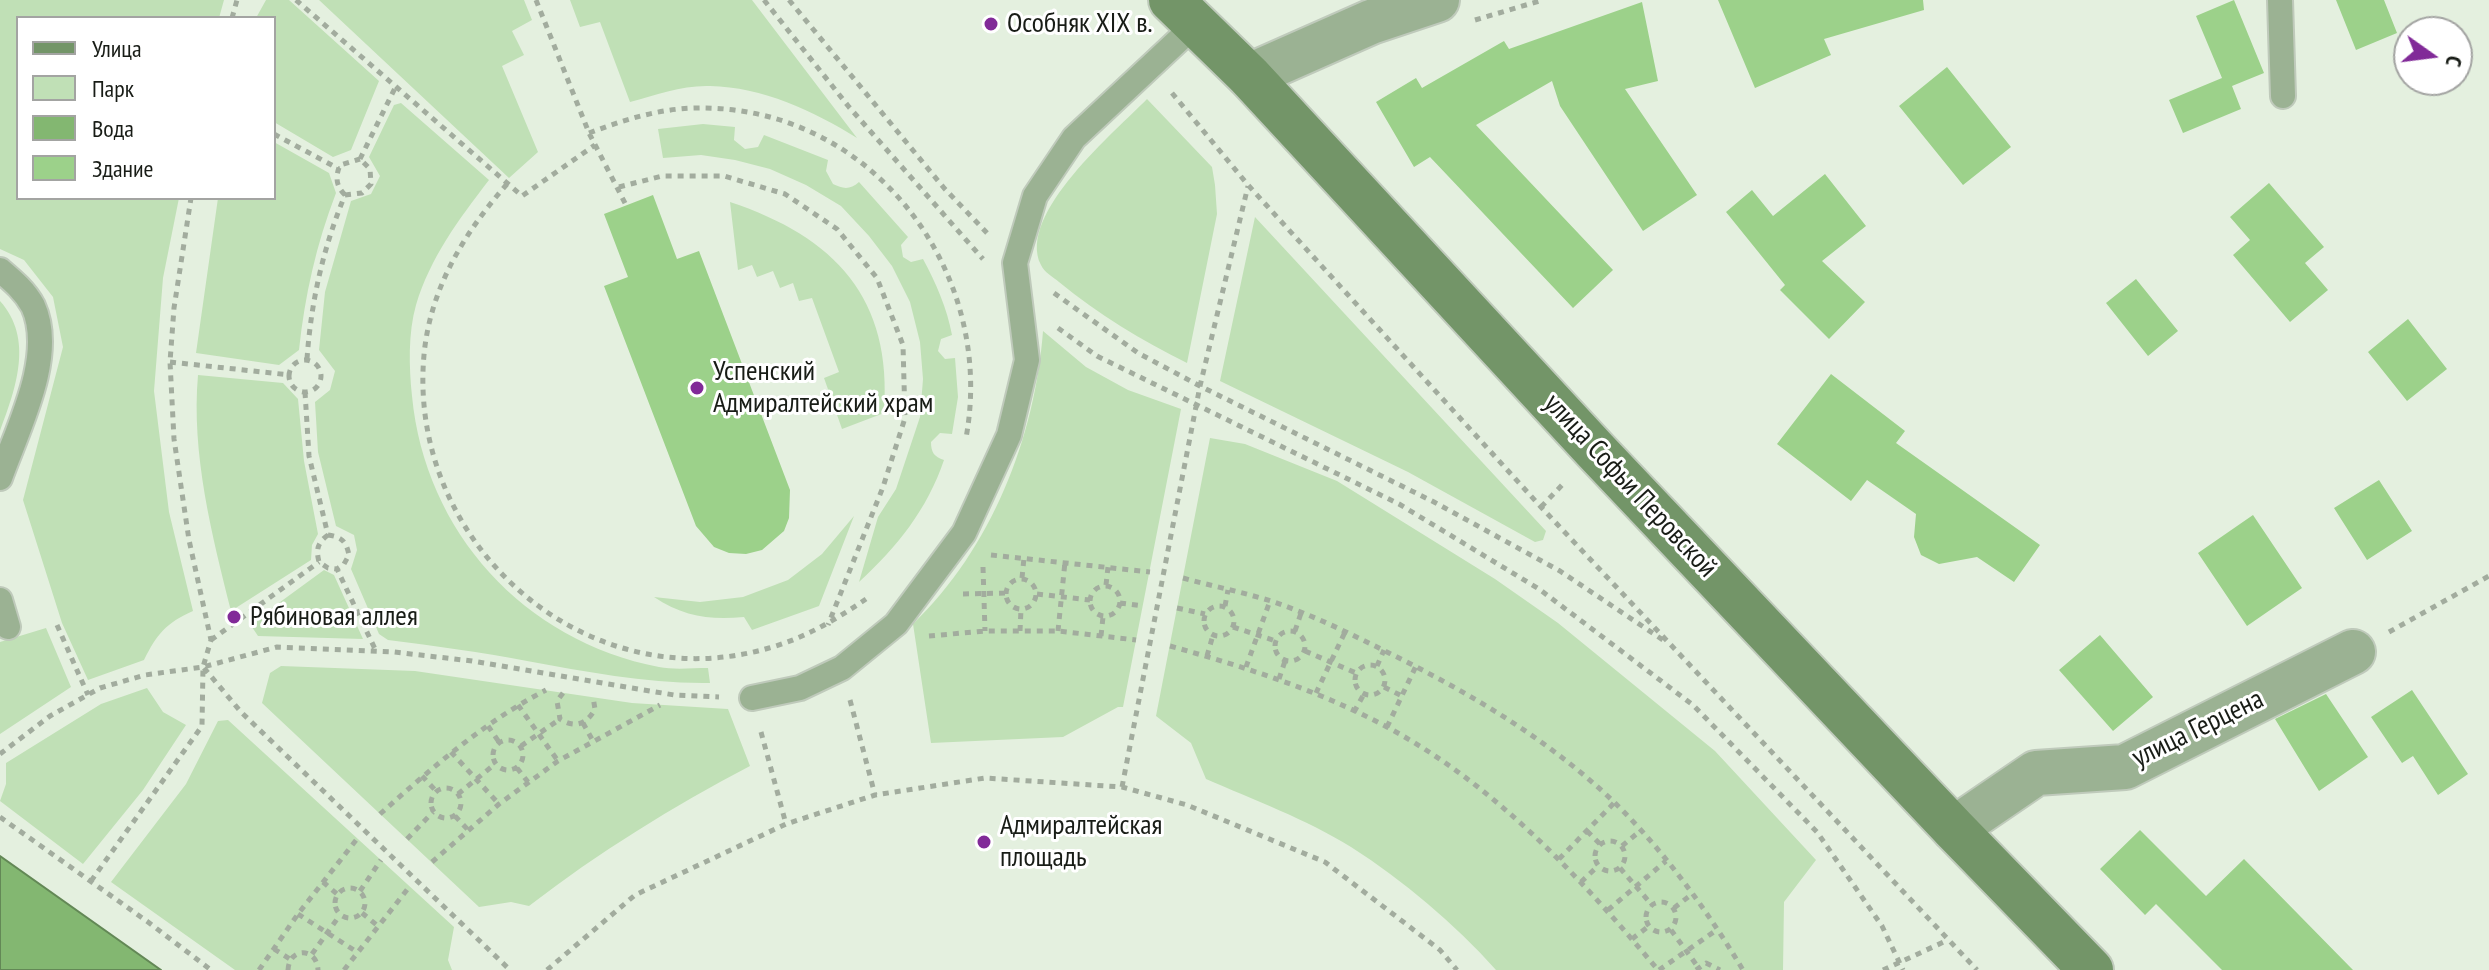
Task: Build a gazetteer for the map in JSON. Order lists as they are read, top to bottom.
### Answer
{
  "streets": {
    "main road": ["улица Софьи Перовской"],
    "street": ["улица Герцена"]
  },
  "crossings": [
    ["улица Софьи Перовской", "улица Герцена"]
  ],
  "places": [
    "Особняк XIX в.",
    "Успенский Адмиралтейский храм",
    "Рябиновая аллея",
    "Адмиралтейская площадь"
  ],
  "legend": [
    "Улица",
    "Парк",
    "Вода",
    "Здание"
  ],
  "north": "right"
}
